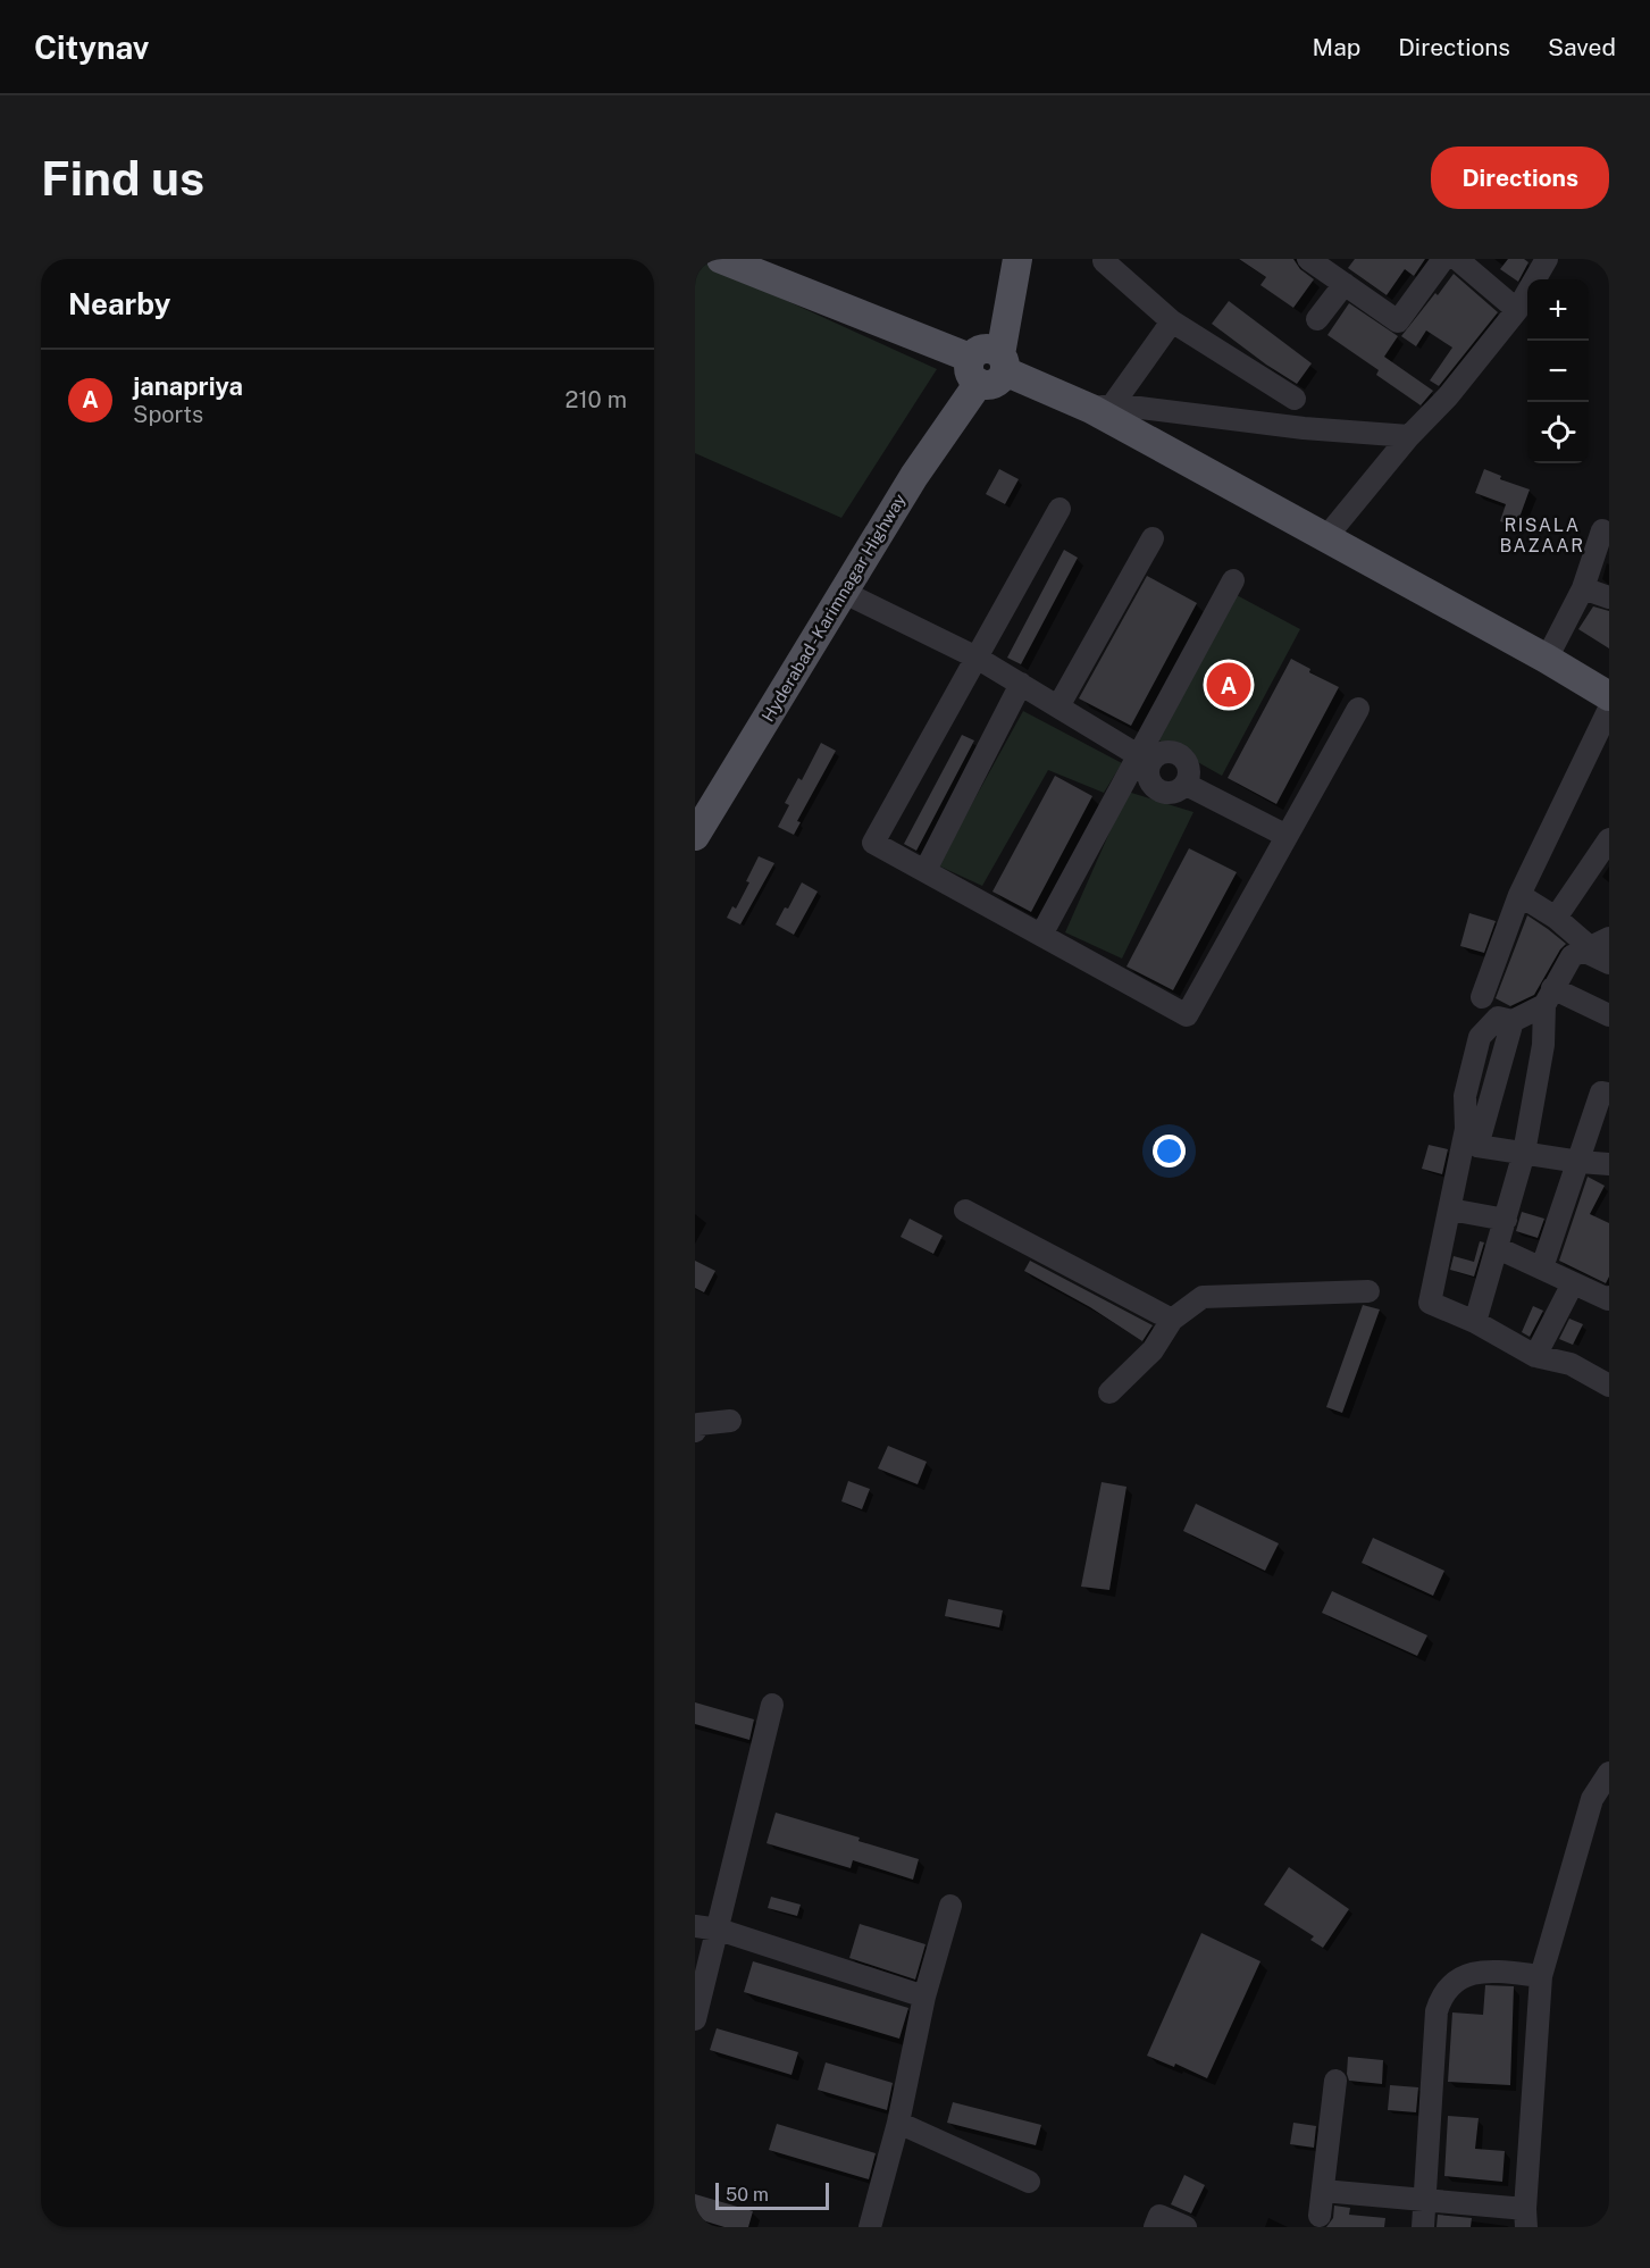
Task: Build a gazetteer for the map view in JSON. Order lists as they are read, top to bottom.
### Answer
{
  "streets": {
    "main road": ["Hyderabad - Karimnagar Highway"]
  },
  "districts": ["RISALA BAZAAR"],
  "scale_bar": "50 m",
  "page": {
    "header": "Citynav",
    "nav": ["Map", "Directions", "Saved"],
    "buttons": "Directions",
    "title": "Find us",
    "heading": "Nearby",
    "map_buttons": ["+", "−"],
    "list": [
      {
        "mark": "A",
        "name": "janapriya",
        "note": "Sports",
        "value": "210 m"
      }
    ],
    "pins": "A",
    "scale": "50 m"
  }
}
